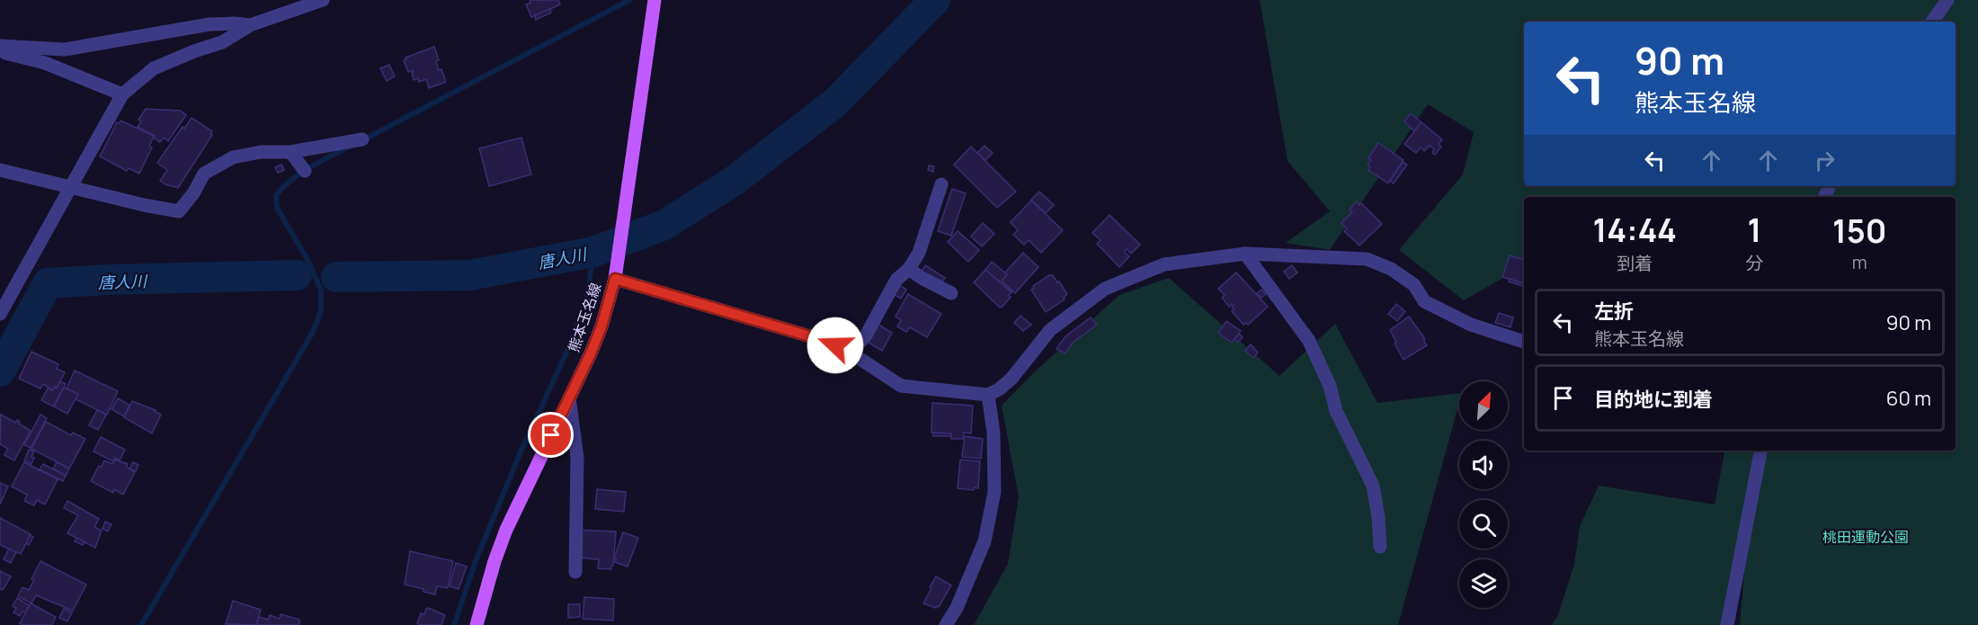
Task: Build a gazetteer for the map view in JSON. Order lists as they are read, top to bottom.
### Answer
{
  "streets": {
    "main road": ["熊本玉名線"]
  },
  "water": ["唐人川"],
  "parks": ["桃田運動公園"],
  "north": "top right",
  "page": {
    "turn": ["90 m", "熊本玉名線"],
    "eta": [
      "14:44",
      "到着",
      "1",
      "分",
      "150",
      "m"
    ],
    "list": [
      {
        "name": "左折",
        "note": "熊本玉名線",
        "value": "90 m"
      },
      {
        "name": "目的地に到着",
        "value": "60 m"
      }
    ]
  }
}
